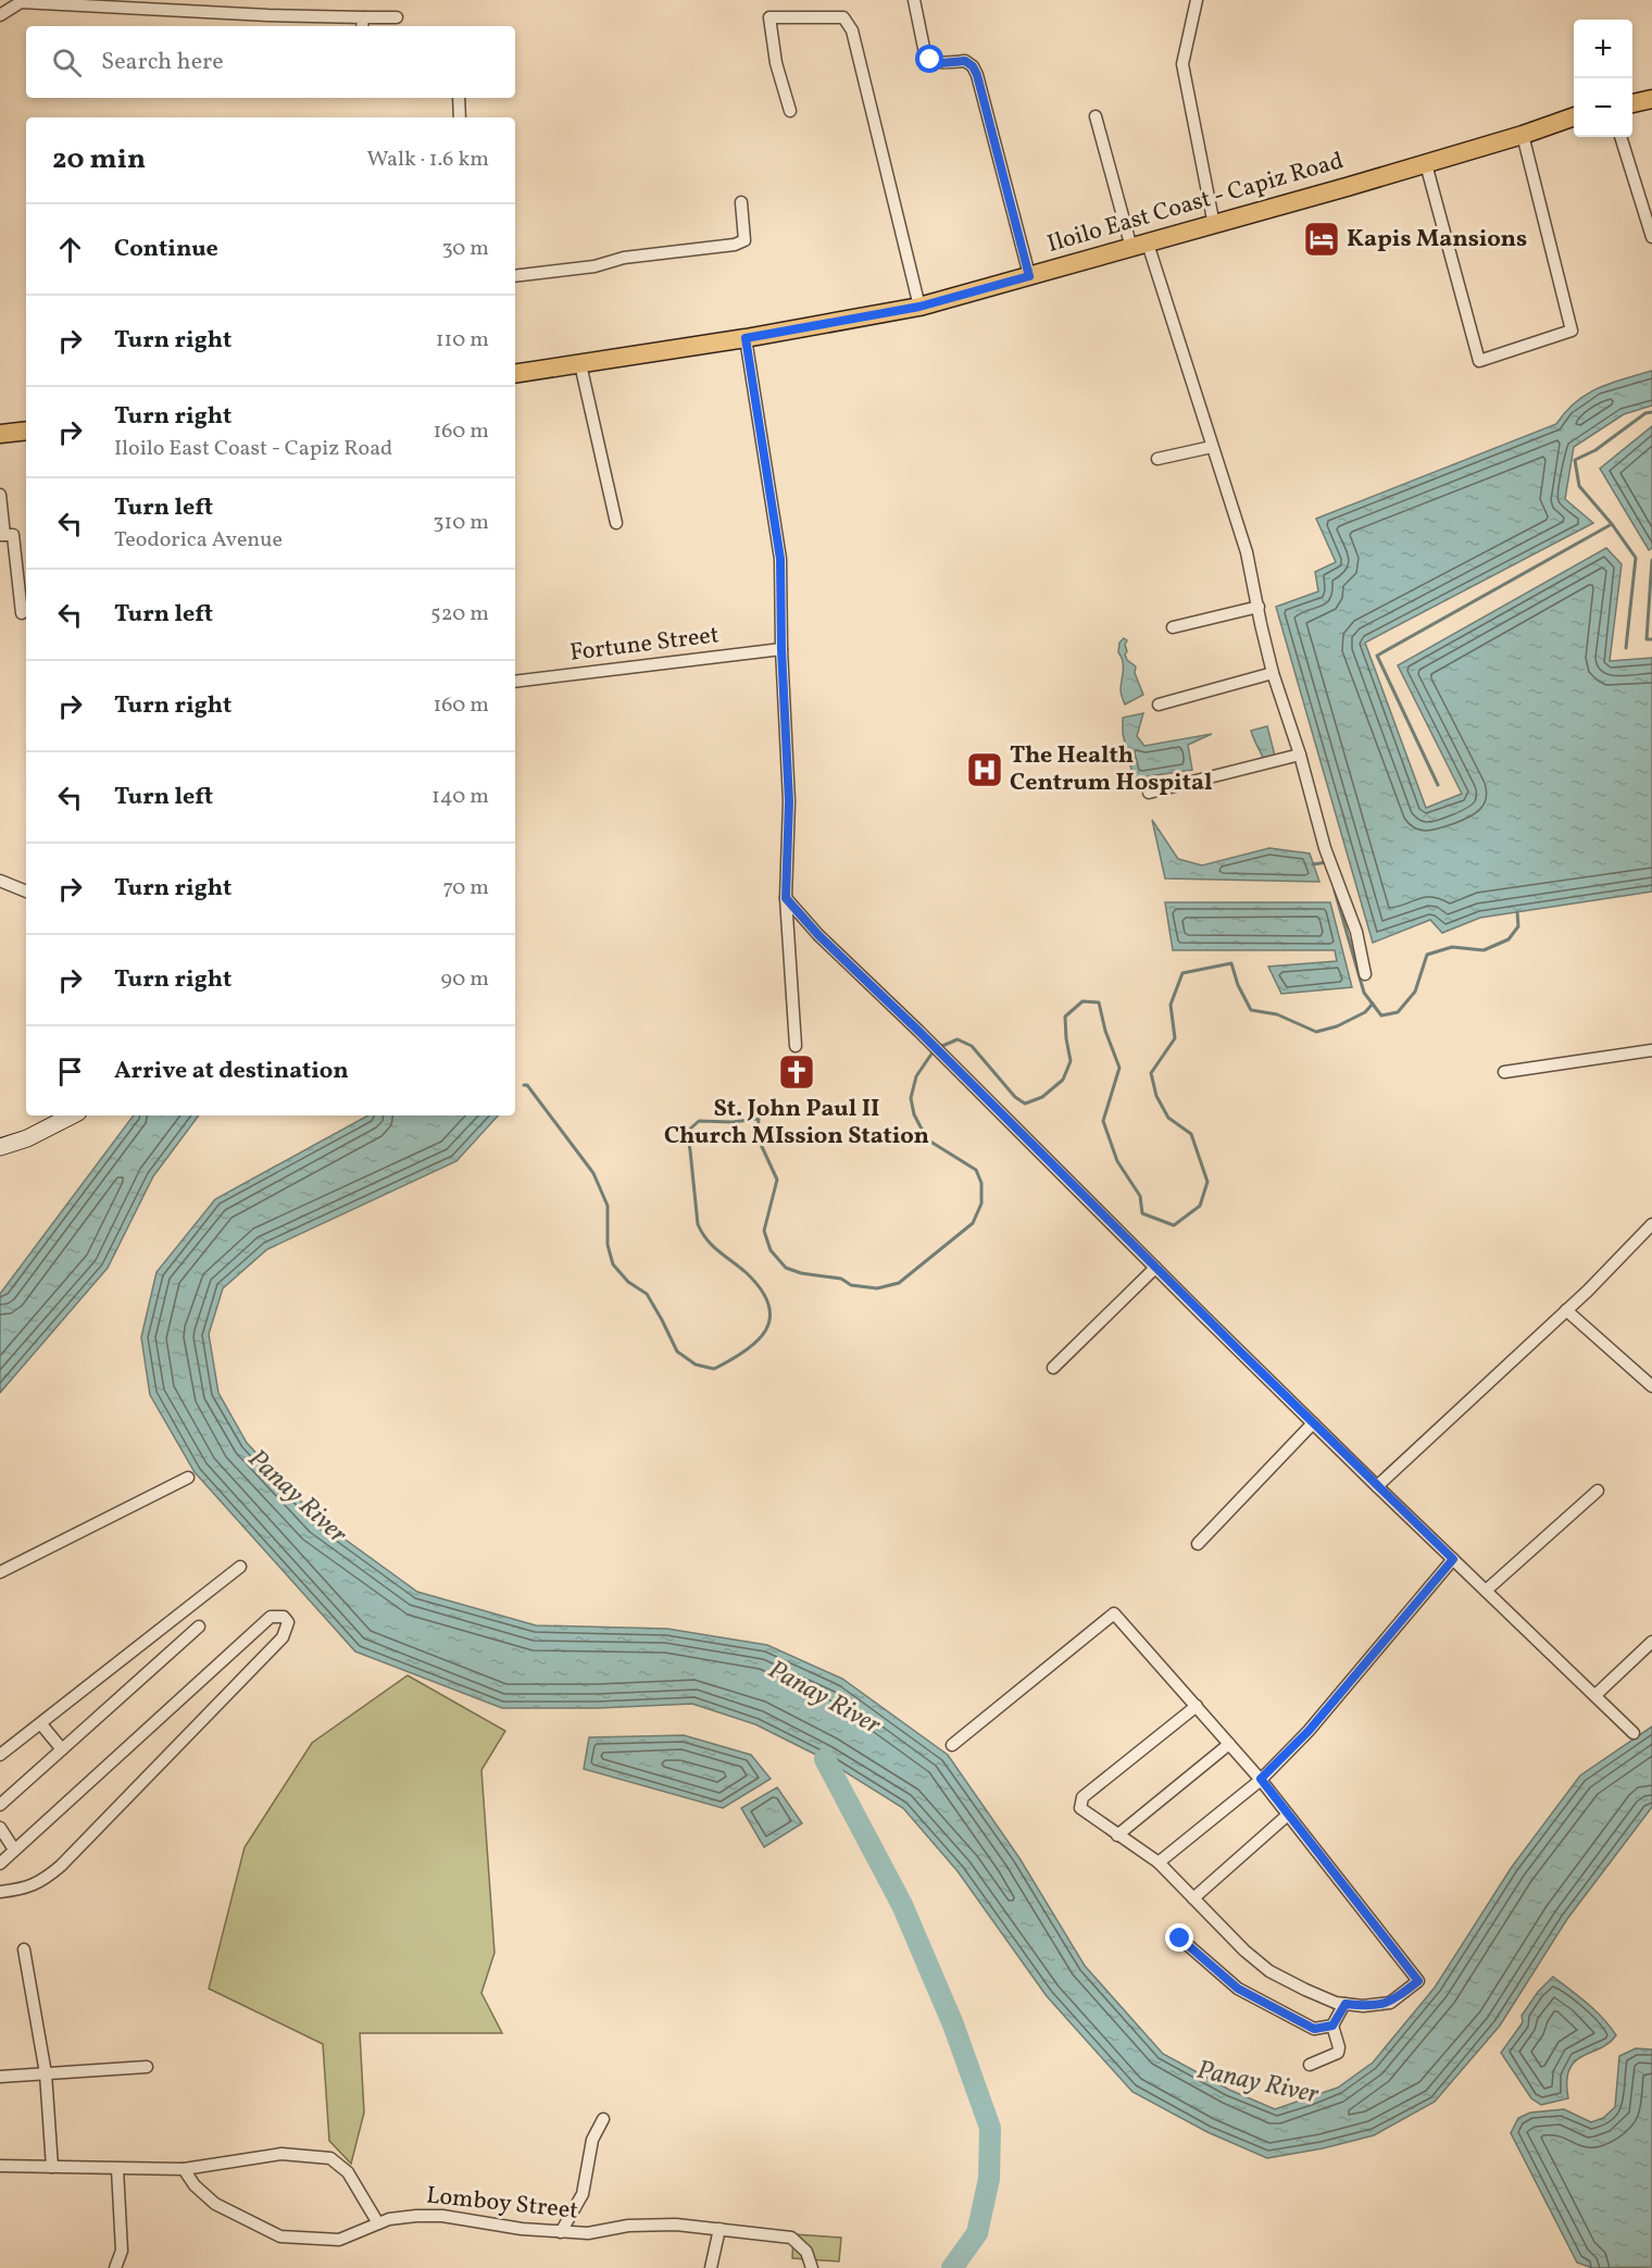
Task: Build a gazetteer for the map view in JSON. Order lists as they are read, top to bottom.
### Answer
{
  "streets": {
    "main road": ["Iloilo East Coast - Capiz Road"],
    "street": ["Fortune Street", "Lomboy Street"]
  },
  "water": ["Panay River"],
  "places": {
    "hotel": ["Kapis Mansions"],
    "hospital": ["The Health Centrum Hospital"],
    "church": ["St. John Paul II Church MIssion Station"]
  },
  "page": {
    "map_buttons": ["+", "−"],
    "search": "Search here",
    "heading": ["20 min", "Walk · 1.6 km"],
    "list": [
      ["Continue", "30 m"],
      ["Turn right", "110 m"],
      ["Turn right", "Iloilo East Coast - Capiz Road", "160 m"],
      ["Turn left", "Teodorica Avenue", "310 m"],
      ["Turn left", "520 m"],
      ["Turn right", "160 m"],
      ["Turn left", "140 m"],
      ["Turn right", "70 m"],
      ["Turn right", "90 m"],
      "Arrive at destination"
    ]
  }
}
